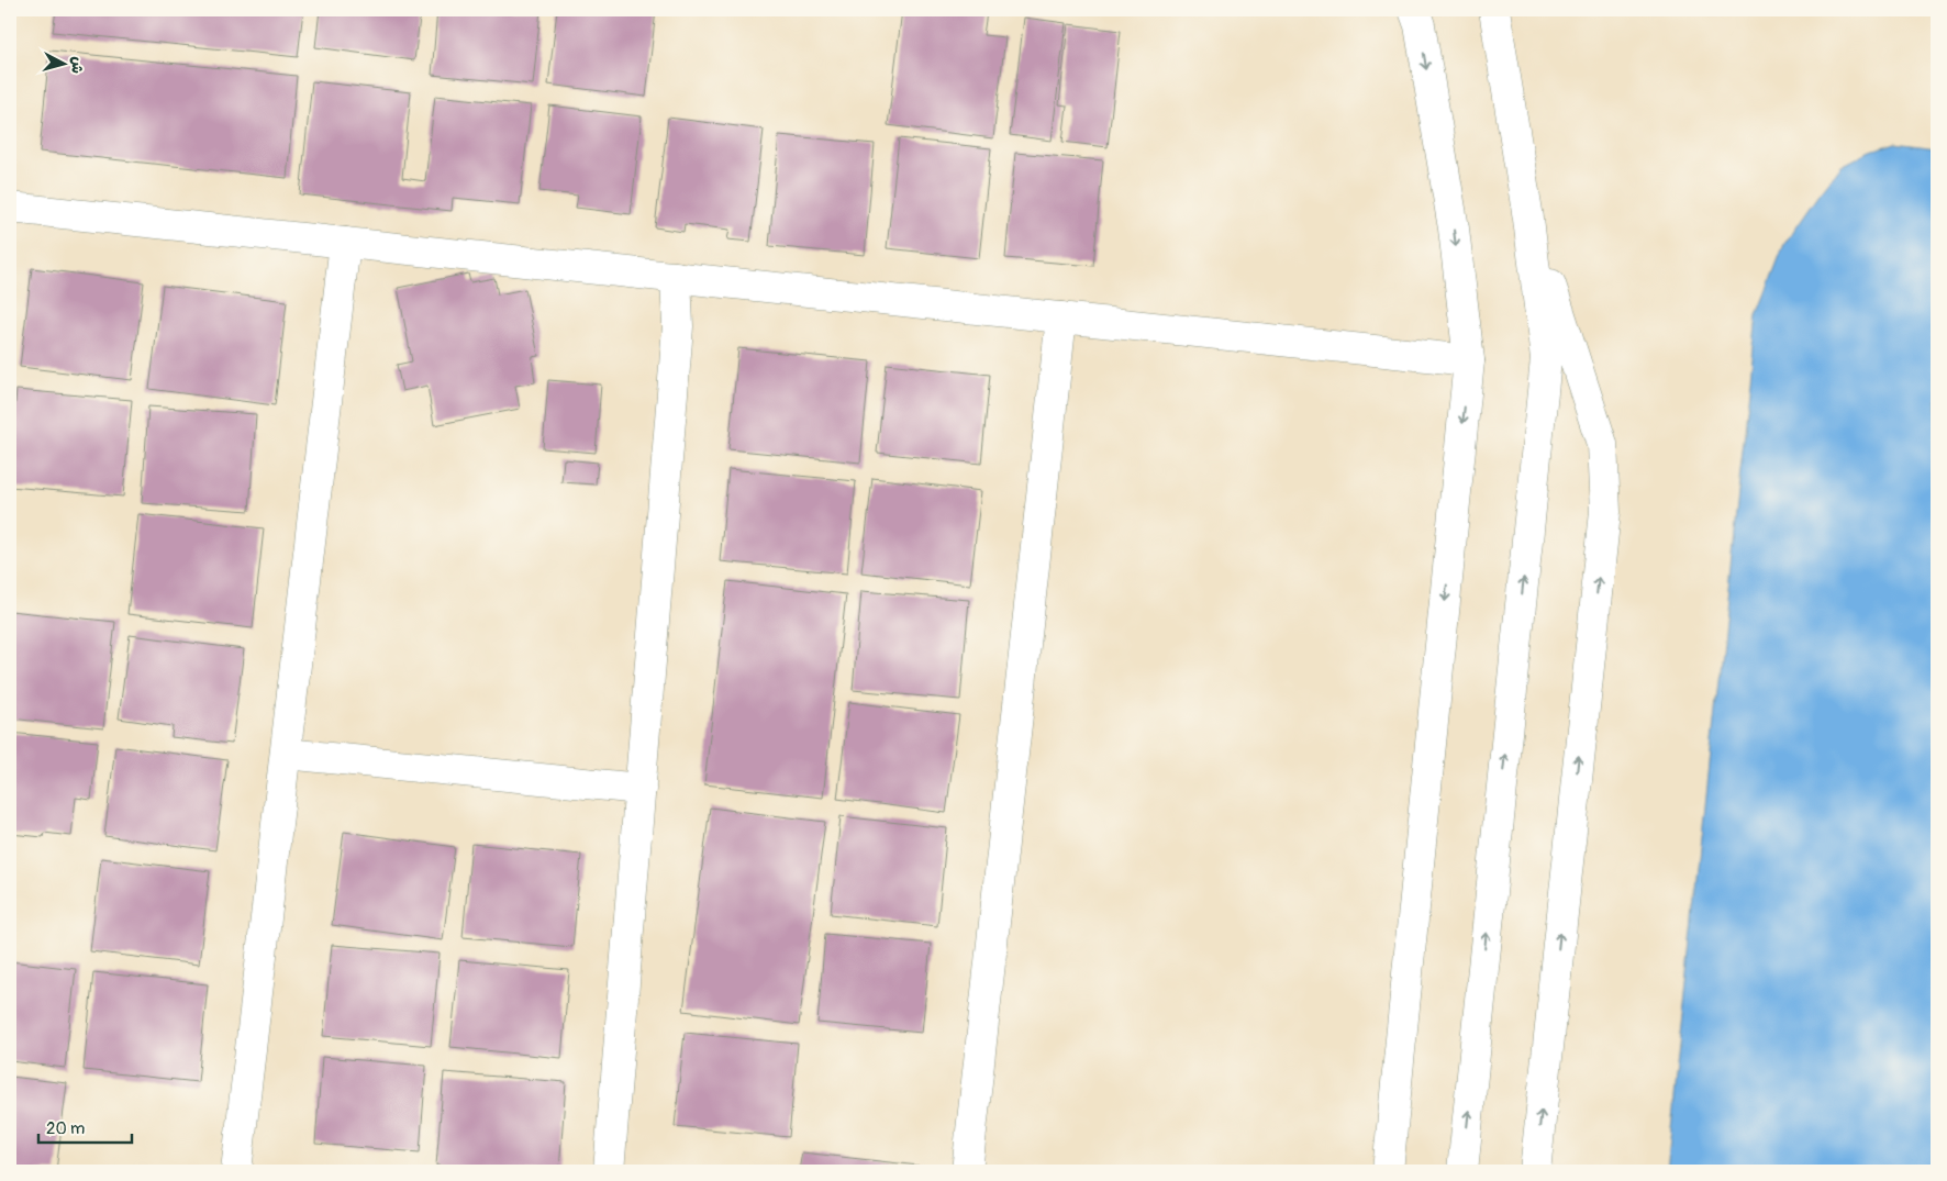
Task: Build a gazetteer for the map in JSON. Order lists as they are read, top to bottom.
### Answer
{
  "scale_bar": "20 m",
  "north": "right"
}
